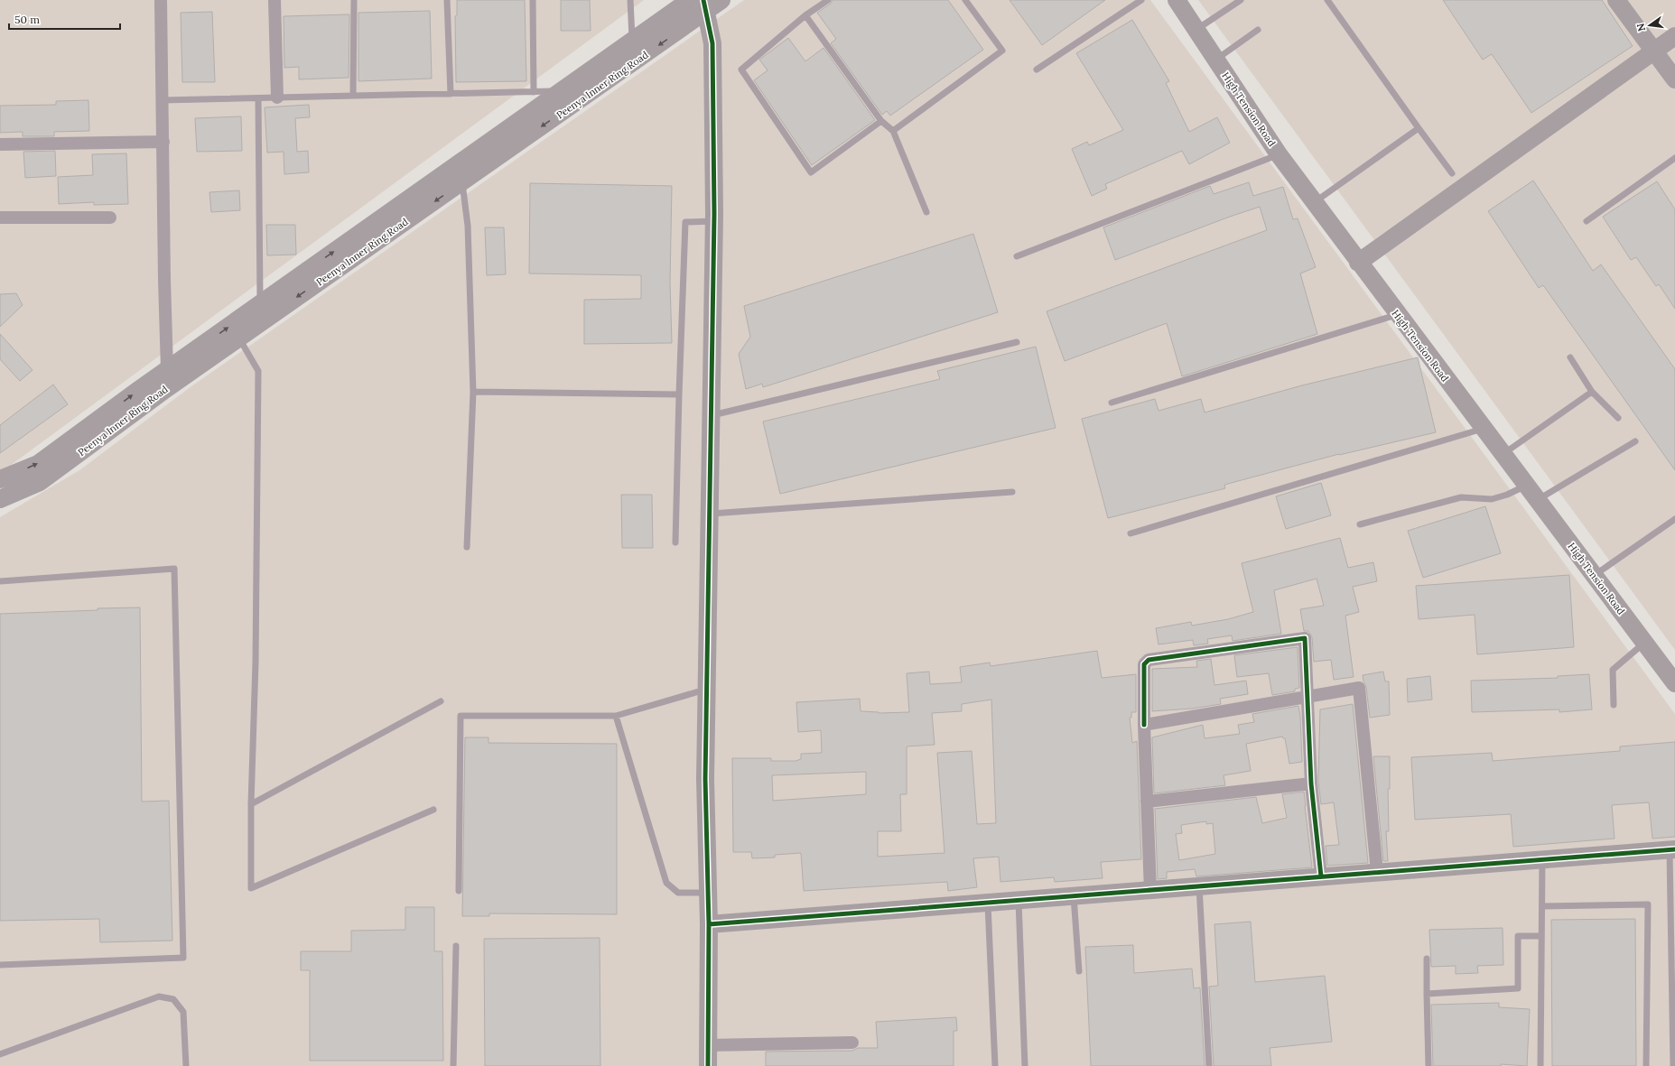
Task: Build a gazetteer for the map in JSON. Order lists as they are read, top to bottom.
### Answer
{
  "streets": {
    "main road": ["Peenya Inner Ring Road", "High Tension Road"]
  },
  "scale_bar": "50 m",
  "north": "left"
}
